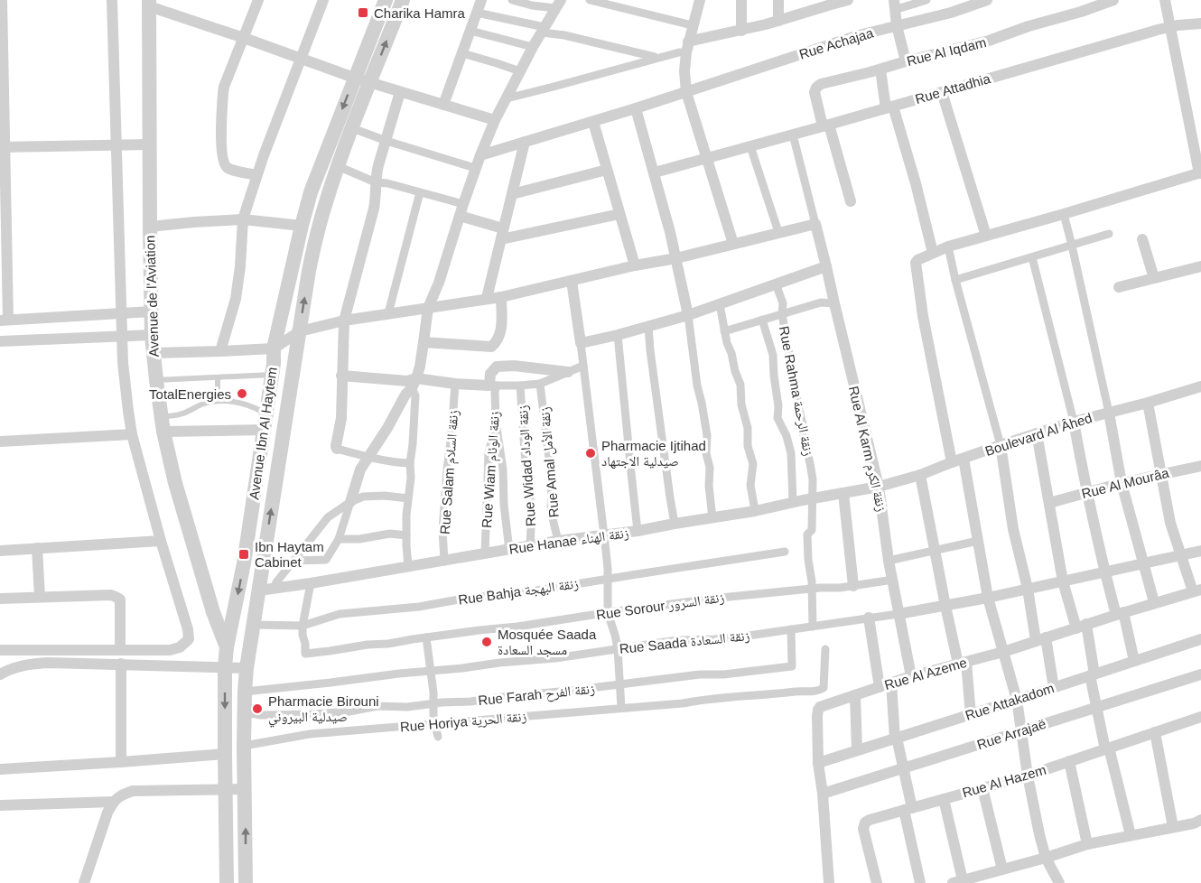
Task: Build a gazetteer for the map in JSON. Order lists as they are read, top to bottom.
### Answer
{
  "streets": {
    "street": [
      "Rue Achajaa",
      "Rue Al Iqdam",
      "Rue Attadhia",
      "Avenue de l'Aviation",
      "Rue Rahma زنقة الرحمة",
      "Avenue Ibn Al Haytem",
      "Boulevard Al Âhed",
      "Rue Al Karm زنقة الكرم",
      "Rue Amal زنقة الأمل",
      "Rue Widad زنقة الوداد",
      "Rue Wiam زنقة الوئام",
      "Rue Salam زنقة السلام",
      "Rue Al Mourâa",
      "Rue Hanae زنقة الهناء",
      "Rue Bahja زنقة البهجة",
      "Rue Sorour زنقة السرور",
      "Rue Saada زنقة السعادة",
      "Rue Al Azeme",
      "Rue Farah زنقة الفرح",
      "Rue Attakadom",
      "Rue Horiya زنقة الحرية",
      "Rue Arrajaë",
      "Rue Al Hazem"
    ]
  },
  "crossings": [
    ["Rue Al Iqdam", "Rue Attadhia"],
    ["Avenue de l'Aviation", "Avenue Ibn Al Haytem"],
    ["Avenue de l'Aviation", "Rue Bahja زنقة البهجة"],
    ["Rue Rahma زنقة الرحمة", "Rue Hanae زنقة الهناء"],
    ["Rue Rahma زنقة الرحمة", "Rue Sorour زنقة السرور"],
    ["Rue Rahma زنقة الرحمة", "Rue Saada زنقة السعادة"],
    ["Avenue Ibn Al Haytem", "Rue Hanae زنقة الهناء"],
    ["Avenue Ibn Al Haytem", "Rue Bahja زنقة البهجة"],
    ["Avenue Ibn Al Haytem", "Rue Saada زنقة السعادة"],
    ["Avenue Ibn Al Haytem", "Rue Farah زنقة الفرح"],
    ["Avenue Ibn Al Haytem", "Rue Horiya زنقة الحرية"],
    ["Boulevard Al Âhed", "Rue Al Karm زنقة الكرم"],
    ["Boulevard Al Âhed", "Rue Hanae زنقة الهناء"],
    ["Rue Al Karm زنقة الكرم", "Rue Hanae زنقة الهناء"],
    ["Rue Al Karm زنقة الكرم", "Rue Sorour زنقة السرور"],
    ["Rue Al Karm زنقة الكرم", "Rue Saada زنقة السعادة"],
    ["Rue Al Karm زنقة الكرم", "Rue Al Azeme"],
    ["Rue Amal زنقة الأمل", "Rue Hanae زنقة الهناء"],
    ["Rue Widad زنقة الوداد", "Rue Hanae زنقة الهناء"],
    ["Rue Wiam زنقة الوئام", "Rue Hanae زنقة الهناء"],
    ["Rue Salam زنقة السلام", "Rue Hanae زنقة الهناء"],
    ["Rue Hanae زنقة الهناء", "Rue Sorour زنقة السرور"],
    ["Rue Bahja زنقة البهجة", "Rue Sorour زنقة السرور"],
    ["Rue Saada زنقة السعادة", "Rue Farah زنقة الفرح"],
    ["Rue Al Azeme", "Rue Attakadom"],
    ["Rue Al Azeme", "Rue Arrajaë"]
  ],
  "places": {
    "transit": ["Charika Hamra", "Ibn Haytam Cabinet"],
    "other": [
      "TotalEnergies",
      "Pharmacie Ijtihad صيدلية الاجتهاد",
      "Mosquée Saada مسجد السعادة",
      "Pharmacie Birouni صيدلية البيروني"
    ]
  }
}
